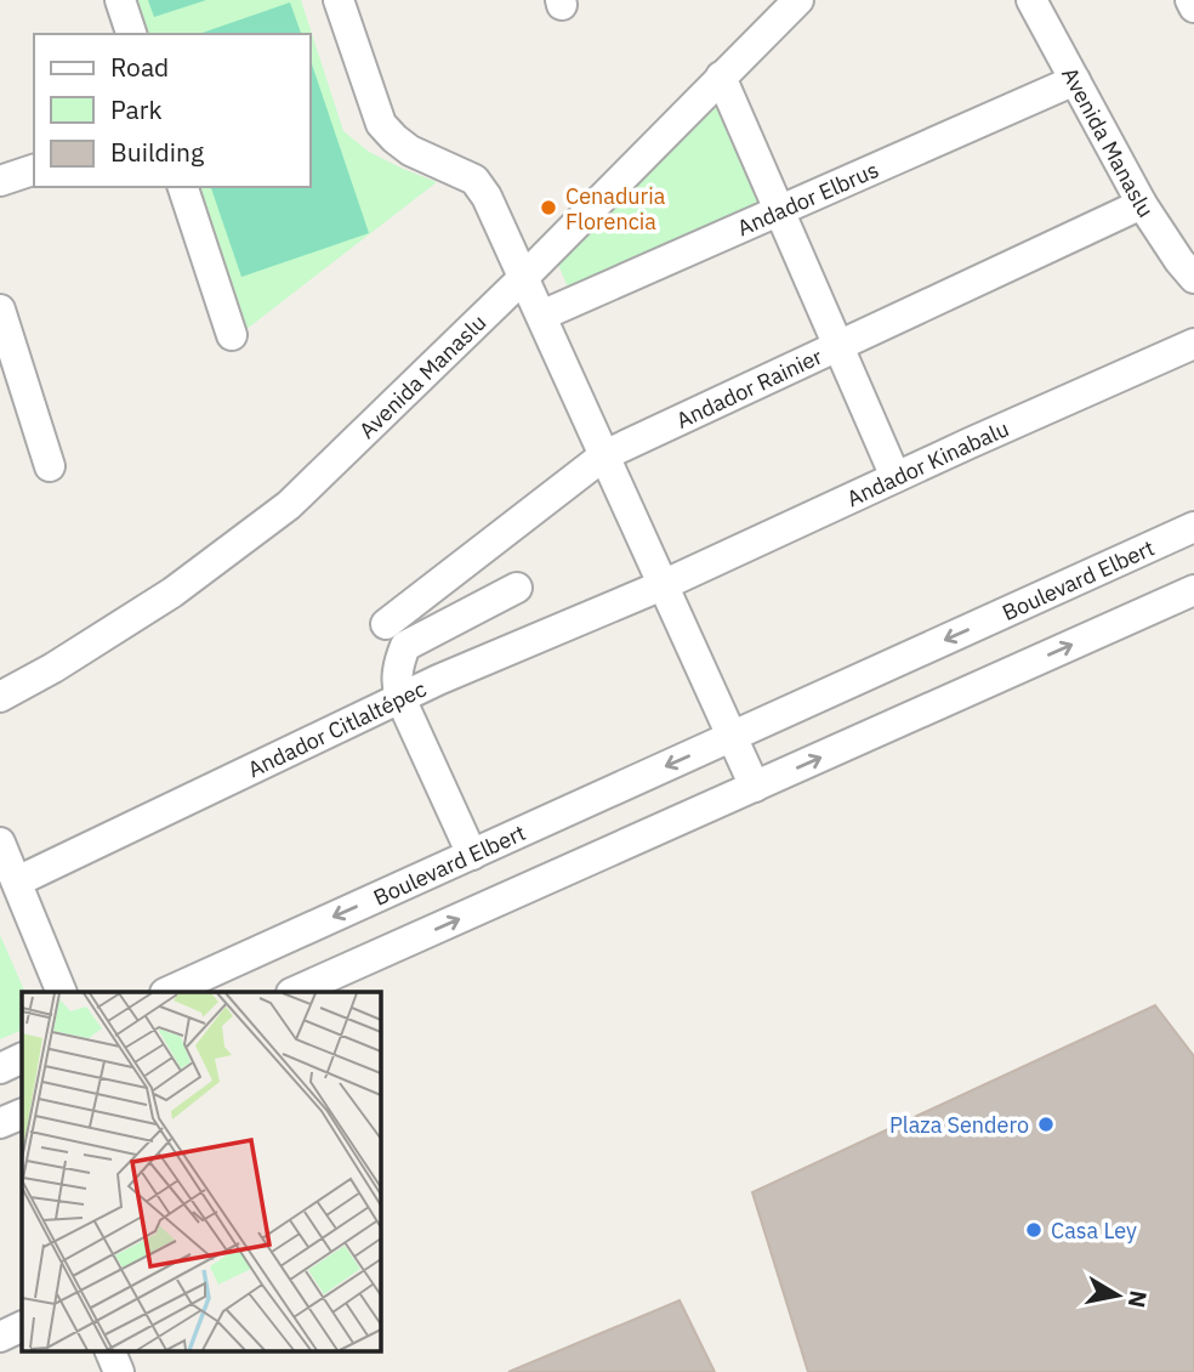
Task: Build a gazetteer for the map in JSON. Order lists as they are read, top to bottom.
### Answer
{
  "streets": {
    "street": [
      "Avenida Manaslu",
      "Andador Elbrus",
      "Andador Rainier",
      "Andador Kinabalu",
      "Boulevard Elbert",
      "Andador Citlaltépec"
    ]
  },
  "crossings": [
    ["Avenida Manaslu", "Andador Elbrus"],
    ["Avenida Manaslu", "Andador Rainier"],
    ["Andador Kinabalu", "Andador Citlaltépec"]
  ],
  "places": ["Cenaduria Florencia", "Plaza Sendero", "Casa Ley"],
  "legend": ["Road", "Park", "Building"],
  "north": "right"
}
